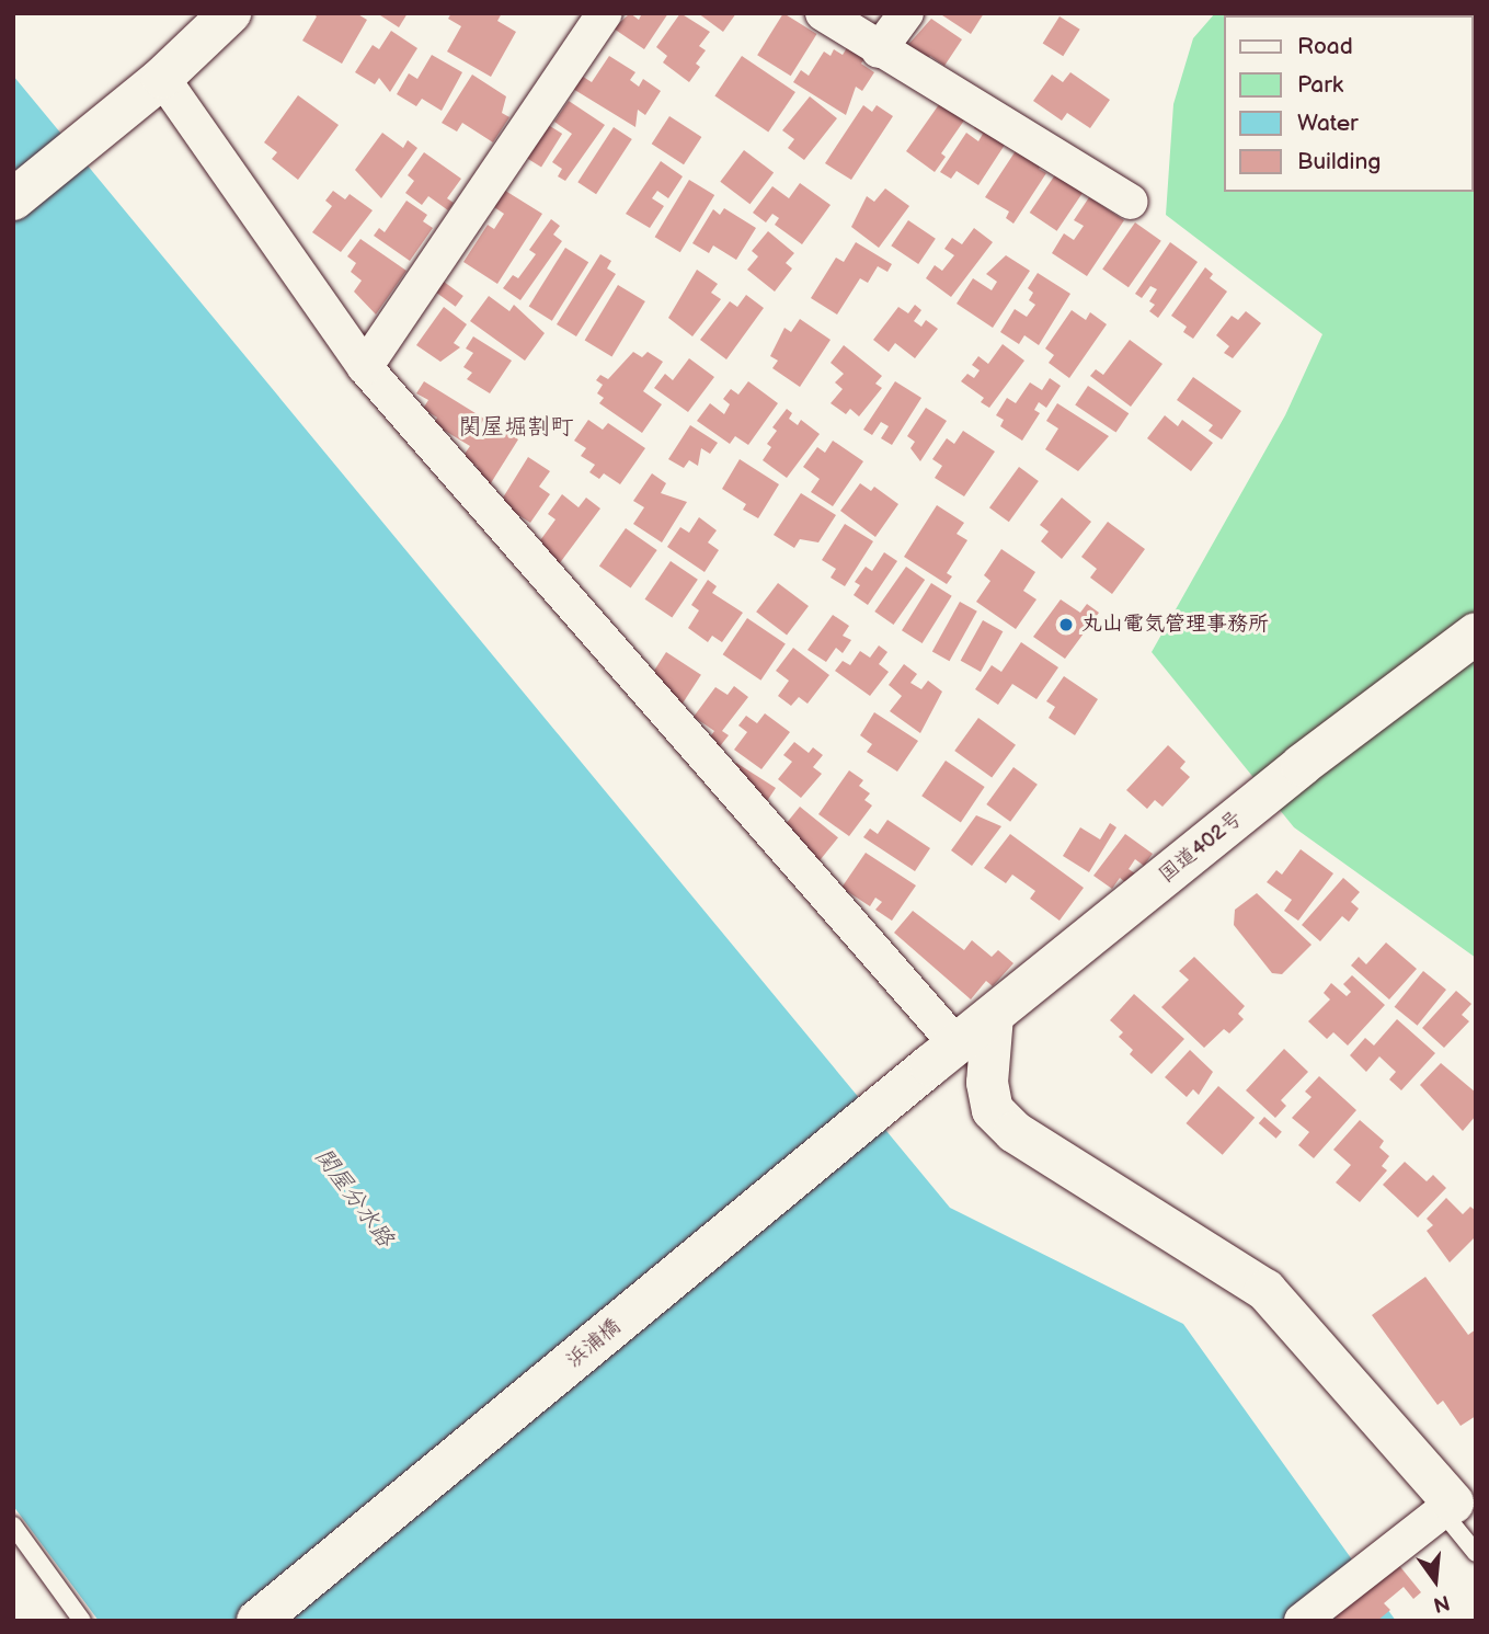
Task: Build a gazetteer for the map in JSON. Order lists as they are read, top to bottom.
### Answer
{
  "streets": {
    "main road": ["国道402号", "浜浦橋"]
  },
  "crossings": [
    ["国道402号", "浜浦橋"]
  ],
  "districts": ["関屋堀割町"],
  "water": ["関屋分水路"],
  "places": ["丸山電気管理事務所"],
  "legend": [
    "Road",
    "Park",
    "Water",
    "Building"
  ],
  "north": "bottom"
}
